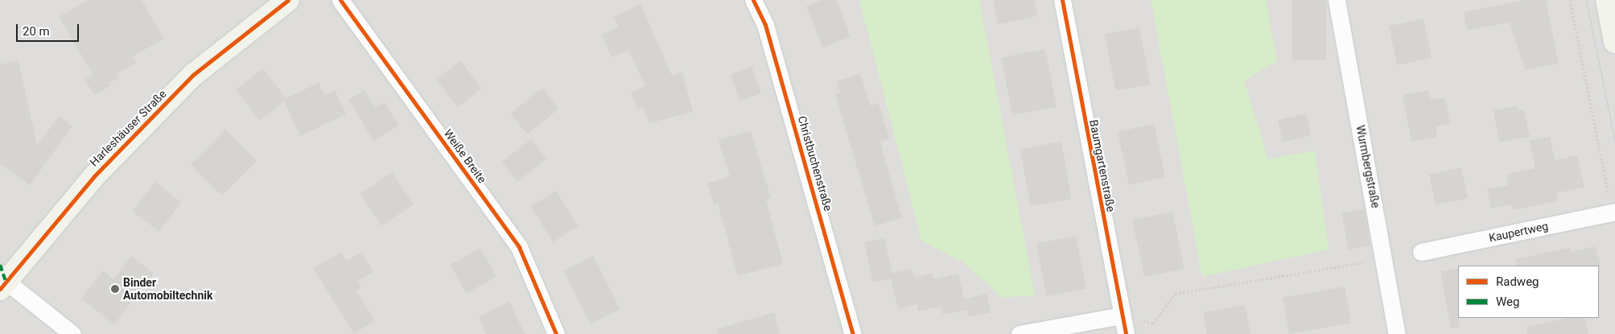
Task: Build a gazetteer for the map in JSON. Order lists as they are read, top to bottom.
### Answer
{
  "streets": {
    "main road": ["Harleshäuser Straße"],
    "street": [
      "Weiße Breite",
      "Christbuchenstraße",
      "Baumgartenstraße",
      "Wurmbergstraße",
      "Kaupertweg"
    ]
  },
  "places": ["Binder Automobiltechnik"],
  "legend": ["Radweg", "Weg"],
  "scale_bar": "20 m"
}
